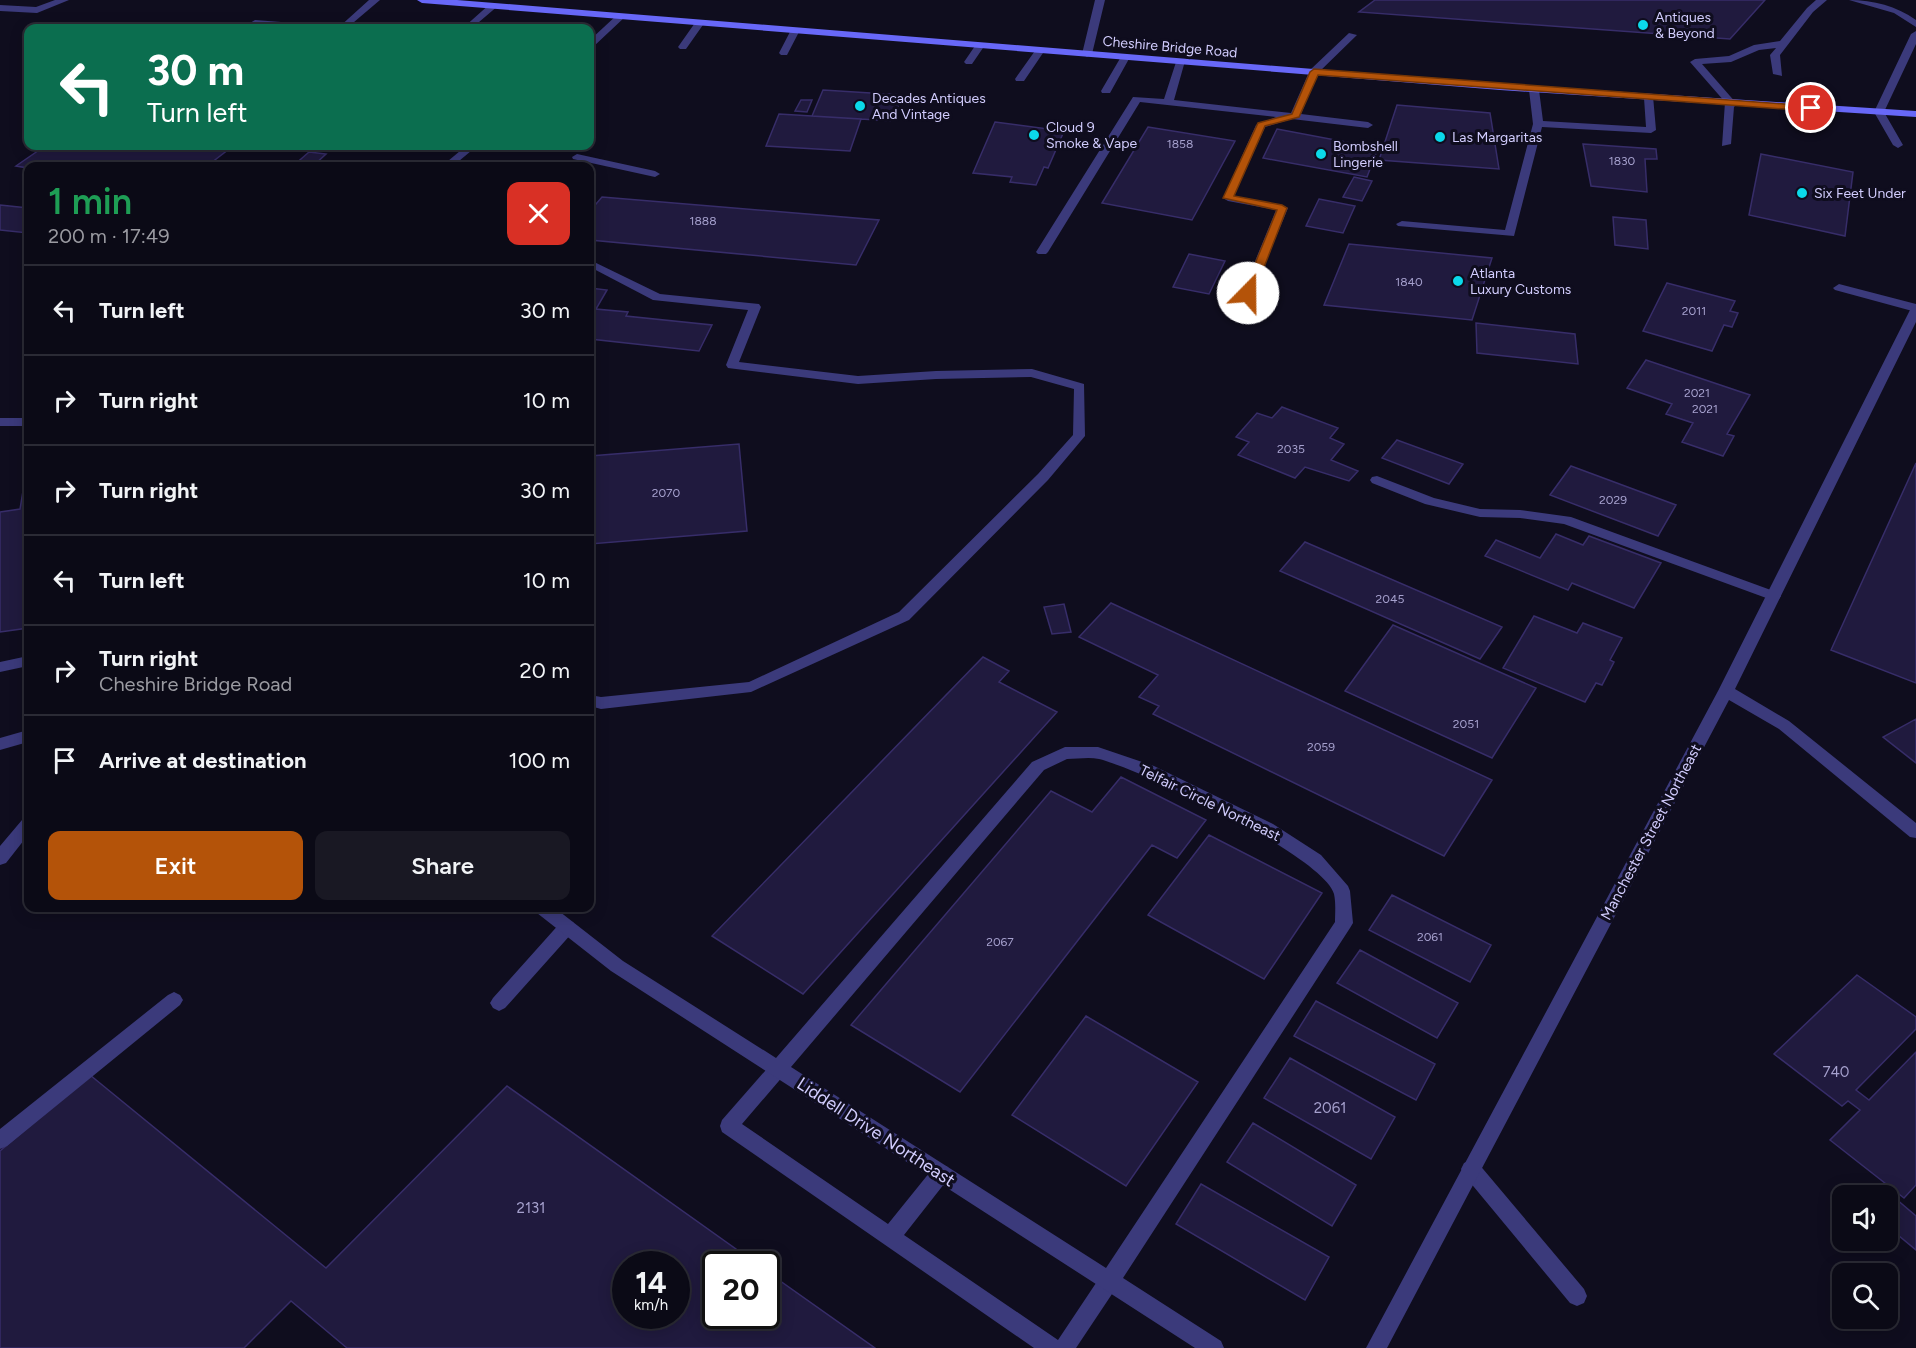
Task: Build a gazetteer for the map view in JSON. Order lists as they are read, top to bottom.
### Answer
{
  "streets": {
    "main road": ["Cheshire Bridge Road"],
    "street": ["Telfair Circle Northeast", "Manchester Street Northeast", "Liddell Drive Northeast"]
  },
  "crossings": [
    ["Telfair Circle Northeast", "Liddell Drive Northeast"]
  ],
  "places": [
    "Antiques & Beyond",
    "Decades Antiques And Vintage",
    "Cloud 9 Smoke & Vape",
    "Las Margaritas",
    "Bombshell Lingerie",
    "Six Feet Under",
    "Atlanta Luxury Customs"
  ],
  "house_numbers": [
    "1858",
    "1830",
    "1888",
    "1840",
    "2011",
    "2021",
    "2021",
    "2035",
    "2070",
    "2029",
    "2045",
    "2051",
    "2059",
    "2061",
    "2067",
    "740",
    "2061",
    "2131"
  ],
  "page": {
    "turn": ["30 m", "Turn left"],
    "heading": ["1 min", "200 m · 17:49"],
    "list": [
      {
        "name": "Turn left",
        "value": "30 m"
      },
      {
        "name": "Turn right",
        "value": "10 m"
      },
      {
        "name": "Turn right",
        "value": "30 m"
      },
      {
        "name": "Turn left",
        "value": "10 m"
      },
      {
        "name": "Turn right",
        "note": "Cheshire Bridge Road",
        "value": "20 m"
      },
      {
        "name": "Arrive at destination",
        "value": "100 m"
      }
    ],
    "buttons": ["Exit", "Share"],
    "speed": "14 km/h",
    "limit": "20"
  }
}
